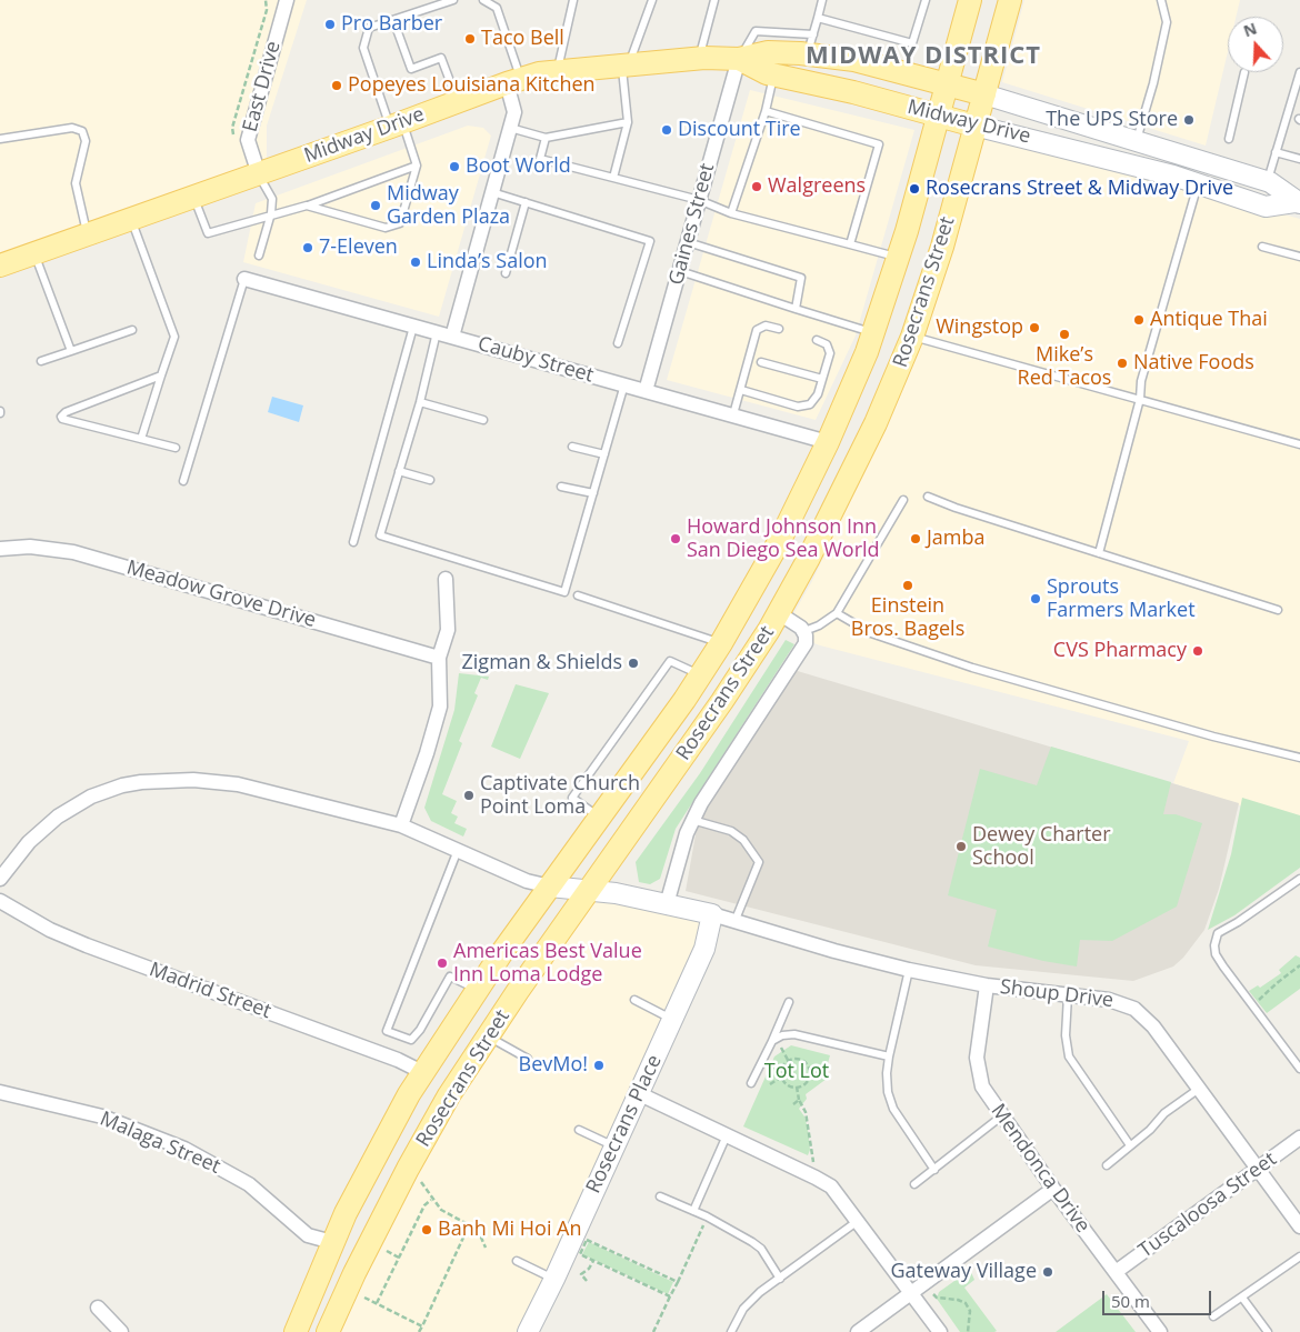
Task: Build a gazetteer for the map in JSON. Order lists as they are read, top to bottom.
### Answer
{
  "streets": {
    "main road": ["Midway Drive", "Rosecrans Street", "Rosecrans Place"],
    "street": [
      "East Drive",
      "Gaines Street",
      "Cauby Street",
      "Meadow Grove Drive",
      "Madrid Street",
      "Shoup Drive",
      "Malaga Street",
      "Mendonca Drive",
      "Tuscaloosa Street"
    ]
  },
  "crossings": [
    ["East Drive", "Midway Drive"],
    ["Midway Drive", "Gaines Street"],
    ["Midway Drive", "Rosecrans Street"],
    ["Gaines Street", "Cauby Street"],
    ["Rosecrans Street", "Cauby Street"],
    ["Rosecrans Street", "Madrid Street"],
    ["Rosecrans Street", "Malaga Street"],
    ["Shoup Drive", "Rosecrans Place"],
    ["Shoup Drive", "Mendonca Drive"],
    ["Shoup Drive", "Tuscaloosa Street"],
    ["Mendonca Drive", "Tuscaloosa Street"]
  ],
  "districts": ["MIDWAY DISTRICT"],
  "parks": ["Tot Lot"],
  "places": [
    "Pro Barber",
    "Taco Bell",
    "Popeyes Louisiana Kitchen",
    "The UPS Store",
    "Discount Tire",
    "Boot World",
    "Walgreens",
    "Rosecrans Street & Midway Drive",
    "Midway Garden Plaza",
    "7-Eleven",
    "Linda’s Salon",
    "Antique Thai",
    "Wingstop",
    "Mike’s Red Tacos",
    "Native Foods",
    "Howard Johnson Inn San Diego Sea World",
    "Jamba",
    "Einstein Bros. Bagels",
    "Sprouts Farmers Market",
    "CVS Pharmacy",
    "Zigman & Shields",
    "Captivate Church Point Loma",
    "Dewey Charter School",
    "Americas Best Value Inn Loma Lodge",
    "BevMo!",
    "Banh Mi Hoi An",
    "Gateway Village"
  ],
  "scale_bar": "50 m",
  "north": "top"
}
